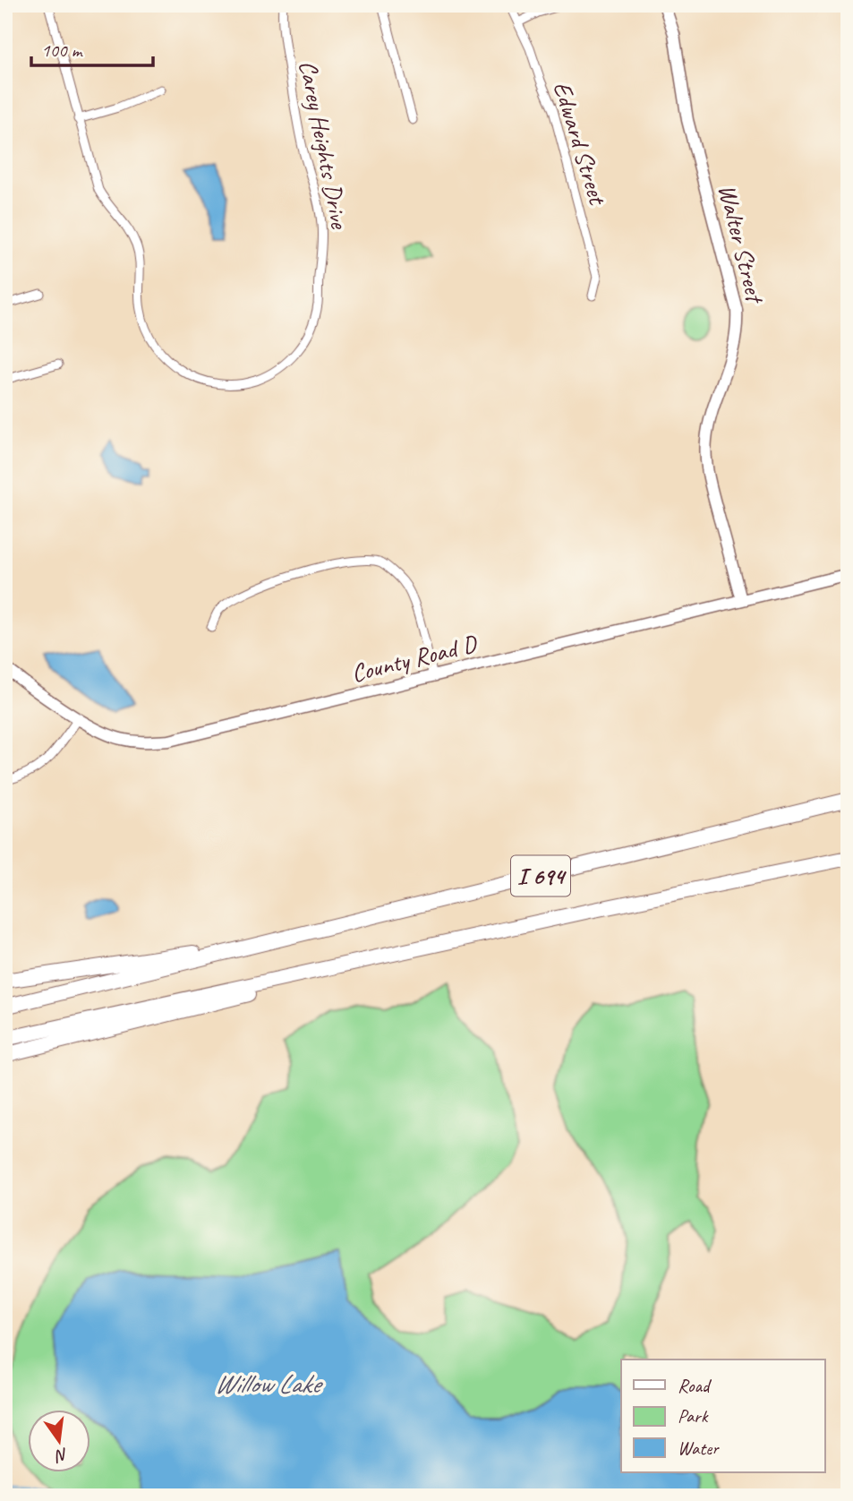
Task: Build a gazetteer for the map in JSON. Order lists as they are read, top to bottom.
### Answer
{
  "streets": {
    "highway": ["I 694"],
    "street": [
      "Edward Street",
      "Carey Heights Drive",
      "Walter Street",
      "County Road D"
    ]
  },
  "crossings": [
    ["Walter Street", "County Road D"]
  ],
  "water": ["Willow Lake"],
  "legend": ["Road", "Park", "Water"],
  "scale_bar": "100 m",
  "north": "bottom"
}
